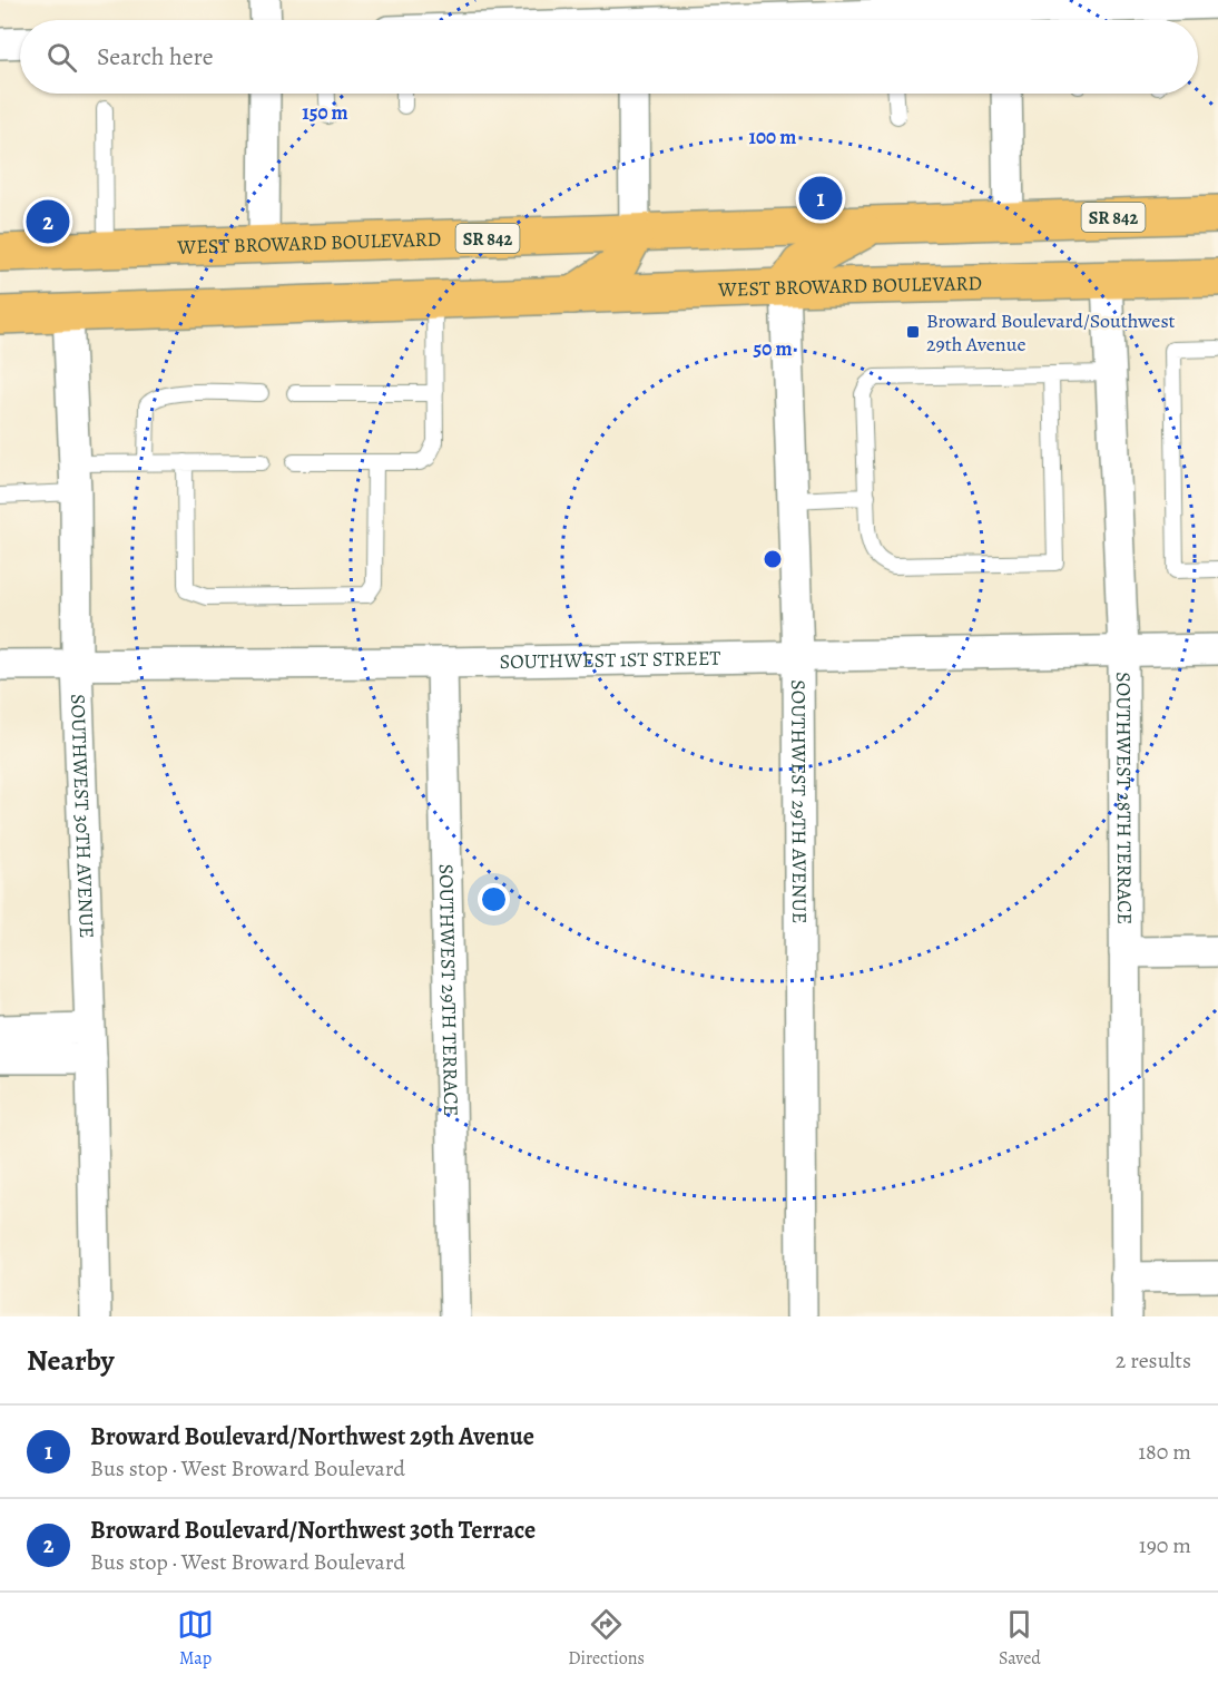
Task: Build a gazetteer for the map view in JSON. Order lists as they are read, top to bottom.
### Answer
{
  "streets": {
    "main road": ["SR 842", "WEST BROWARD BOULEVARD"],
    "street": [
      "SOUTHWEST 1ST STREET",
      "SOUTHWEST 28TH TERRACE",
      "SOUTHWEST 29TH AVENUE",
      "SOUTHWEST 30TH AVENUE",
      "SOUTHWEST 29TH TERRACE"
    ]
  },
  "crossings": [
    ["WEST BROWARD BOULEVARD", "SOUTHWEST 28TH TERRACE"],
    ["WEST BROWARD BOULEVARD", "SOUTHWEST 29TH AVENUE"],
    ["WEST BROWARD BOULEVARD", "SOUTHWEST 30TH AVENUE"],
    ["SOUTHWEST 1ST STREET", "SOUTHWEST 28TH TERRACE"],
    ["SOUTHWEST 1ST STREET", "SOUTHWEST 29TH AVENUE"],
    ["SOUTHWEST 1ST STREET", "SOUTHWEST 30TH AVENUE"],
    ["SOUTHWEST 1ST STREET", "SOUTHWEST 29TH TERRACE"]
  ],
  "places": {
    "transit": ["Broward Boulevard/Southwest 29th Avenue"]
  },
  "page": {
    "search": "Search here",
    "pins": ["1", "2"],
    "heading": ["Nearby", "2 results"],
    "list": [
      {
        "mark": "1",
        "name": "Broward Boulevard/Northwest 29th Avenue",
        "note": "Bus stop · West Broward Boulevard",
        "value": "180 m"
      },
      {
        "mark": "2",
        "name": "Broward Boulevard/Northwest 30th Terrace",
        "note": "Bus stop · West Broward Boulevard",
        "value": "190 m"
      }
    ],
    "nav": ["Map", "Directions", "Saved"]
  },
  "rings": ["150 m", "100 m", "50 m"]
}
